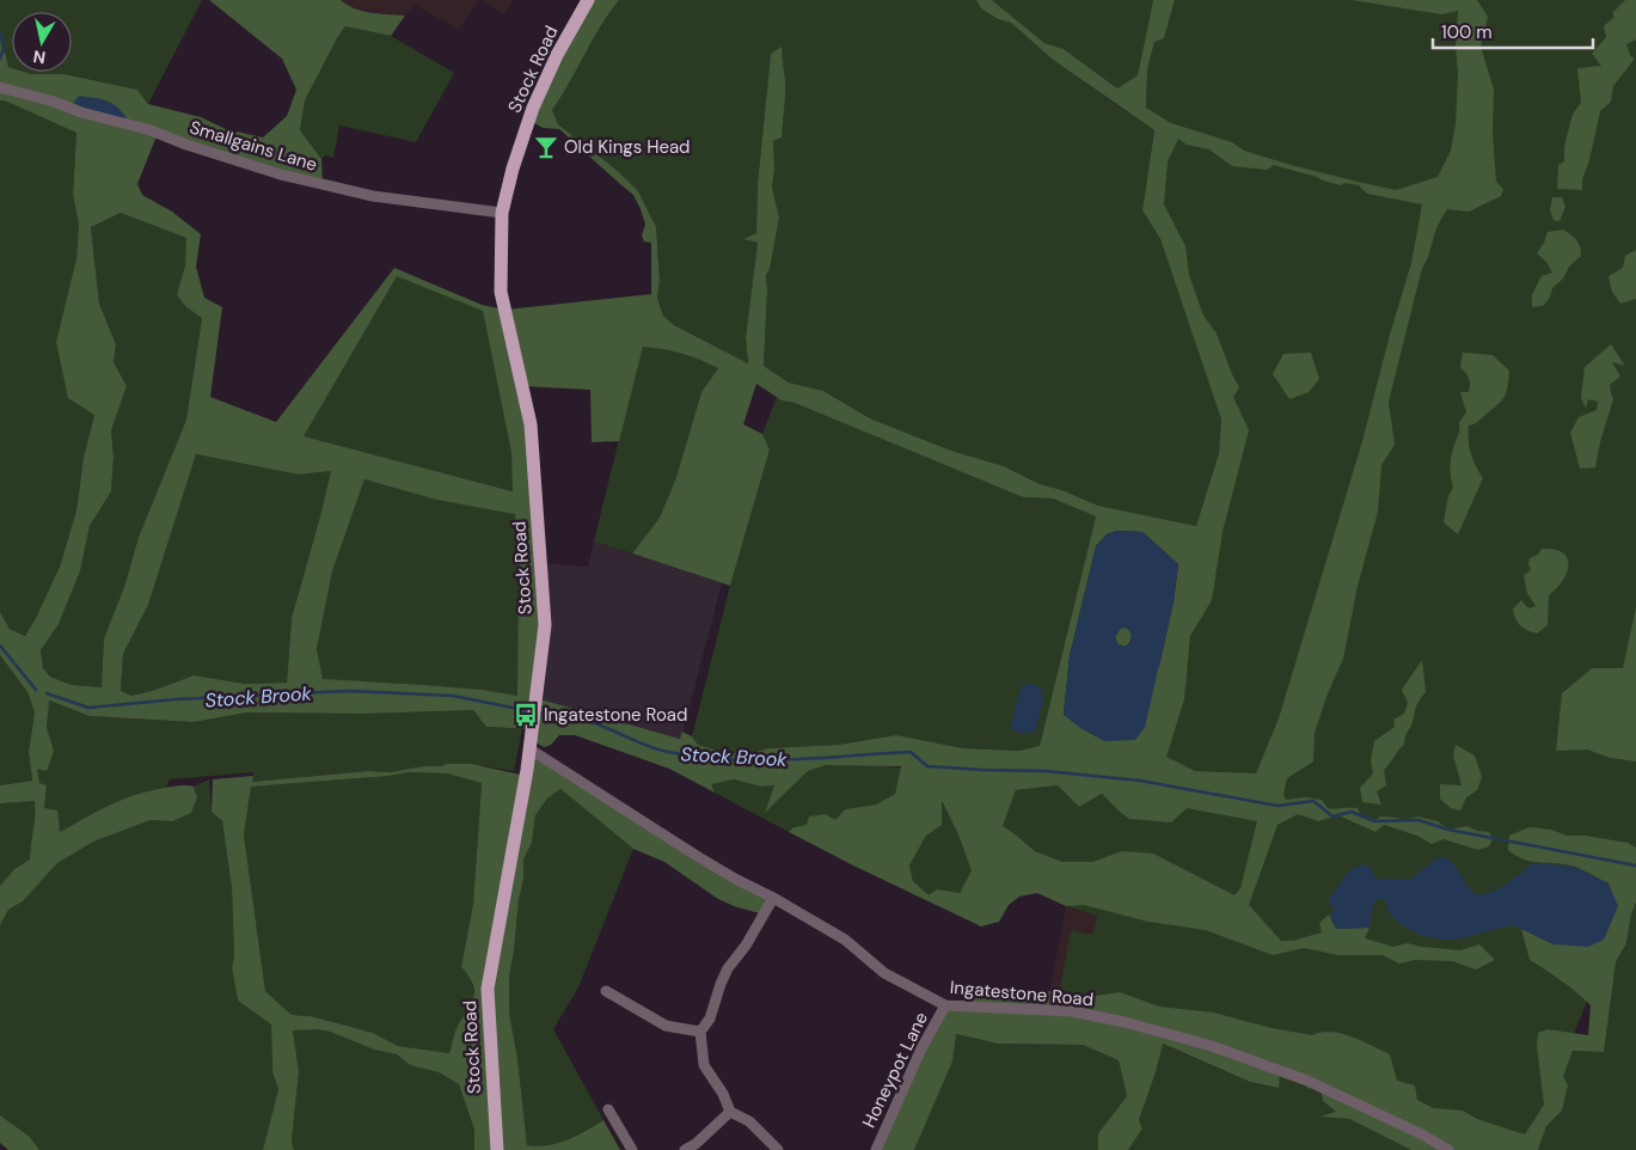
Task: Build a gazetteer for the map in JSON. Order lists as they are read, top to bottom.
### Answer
{
  "streets": {
    "main road": ["Stock Road"],
    "street": ["Smallgains Lane", "Ingatestone Road", "Honeypot Lane"]
  },
  "crossings": [
    ["Stock Road", "Smallgains Lane"],
    ["Stock Road", "Ingatestone Road"],
    ["Ingatestone Road", "Honeypot Lane"]
  ],
  "water": ["Stock Brook"],
  "places": {
    "bar": ["Old Kings Head"],
    "bus stop": ["Ingatestone Road"]
  },
  "scale_bar": "100 m",
  "north": "bottom"
}
